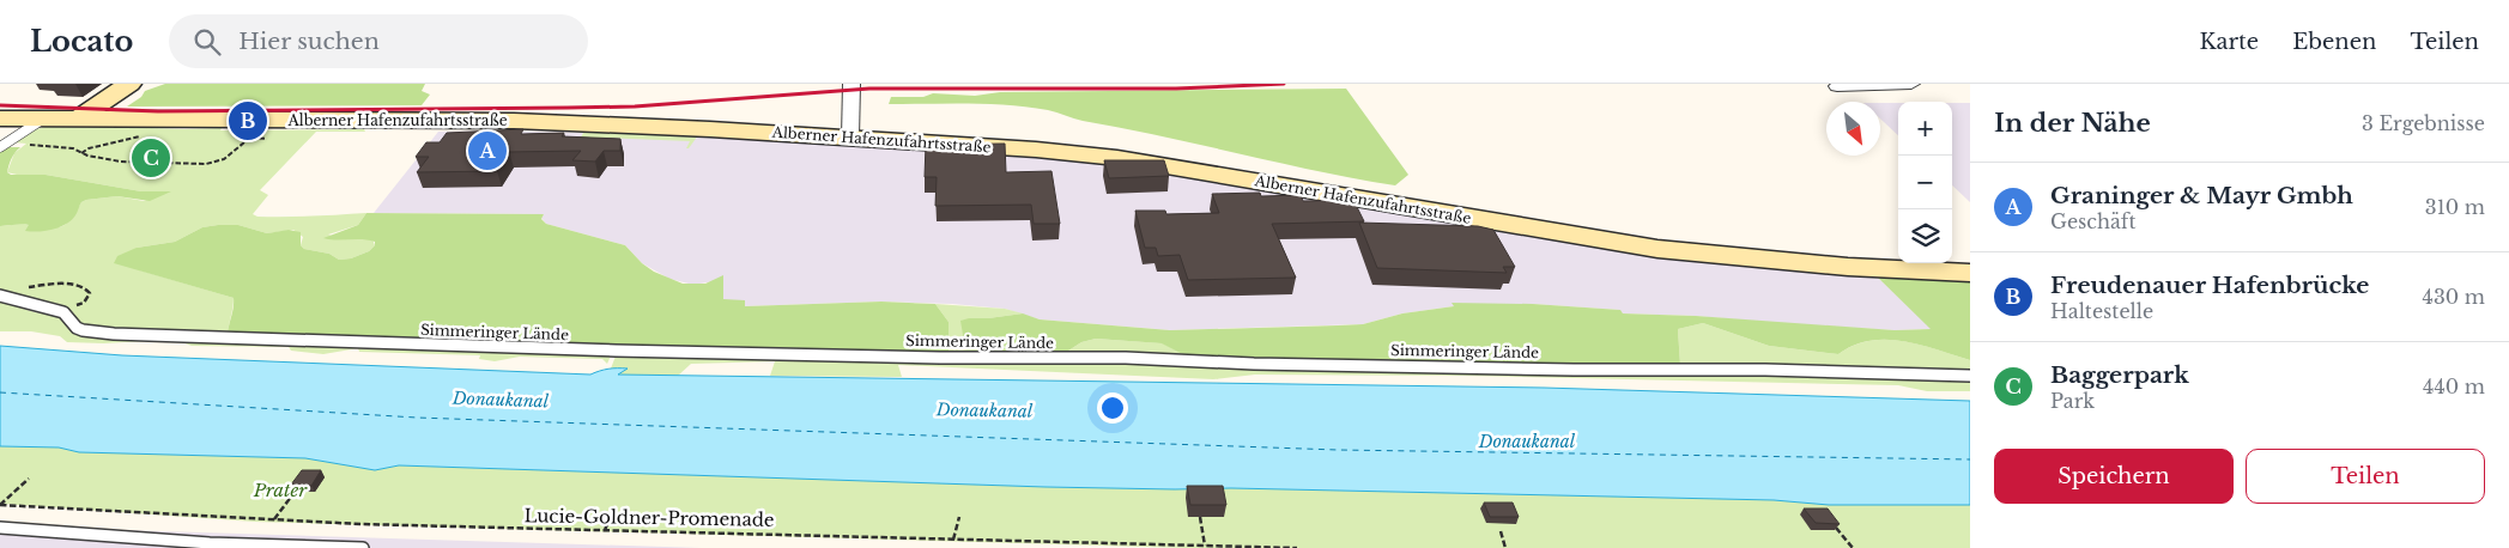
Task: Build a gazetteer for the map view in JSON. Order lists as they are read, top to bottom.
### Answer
{
  "streets": {
    "street": ["Alberner Hafenzufahrtsstraße"],
    "lane": ["Simmeringer Lände"],
    "path": ["Lucie-Goldner-Promenade"]
  },
  "water": ["Donaukanal"],
  "parks": ["Prater"],
  "north": "bottom right",
  "page": {
    "header": "Locato",
    "search": "Hier suchen",
    "nav": ["Karte", "Ebenen", "Teilen"],
    "heading": ["In der Nähe", "3 Ergebnisse"],
    "pins": ["B", "A", "C"],
    "map_buttons": ["+", "−"],
    "list": [
      {
        "mark": "A",
        "name": "Graninger & Mayr Gmbh",
        "note": "Geschäft",
        "value": "310 m"
      },
      {
        "mark": "B",
        "name": "Freudenauer Hafenbrücke",
        "note": "Haltestelle",
        "value": "430 m"
      },
      {
        "mark": "C",
        "name": "Baggerpark",
        "note": "Park",
        "value": "440 m"
      }
    ],
    "buttons": ["Speichern", "Teilen"]
  }
}
